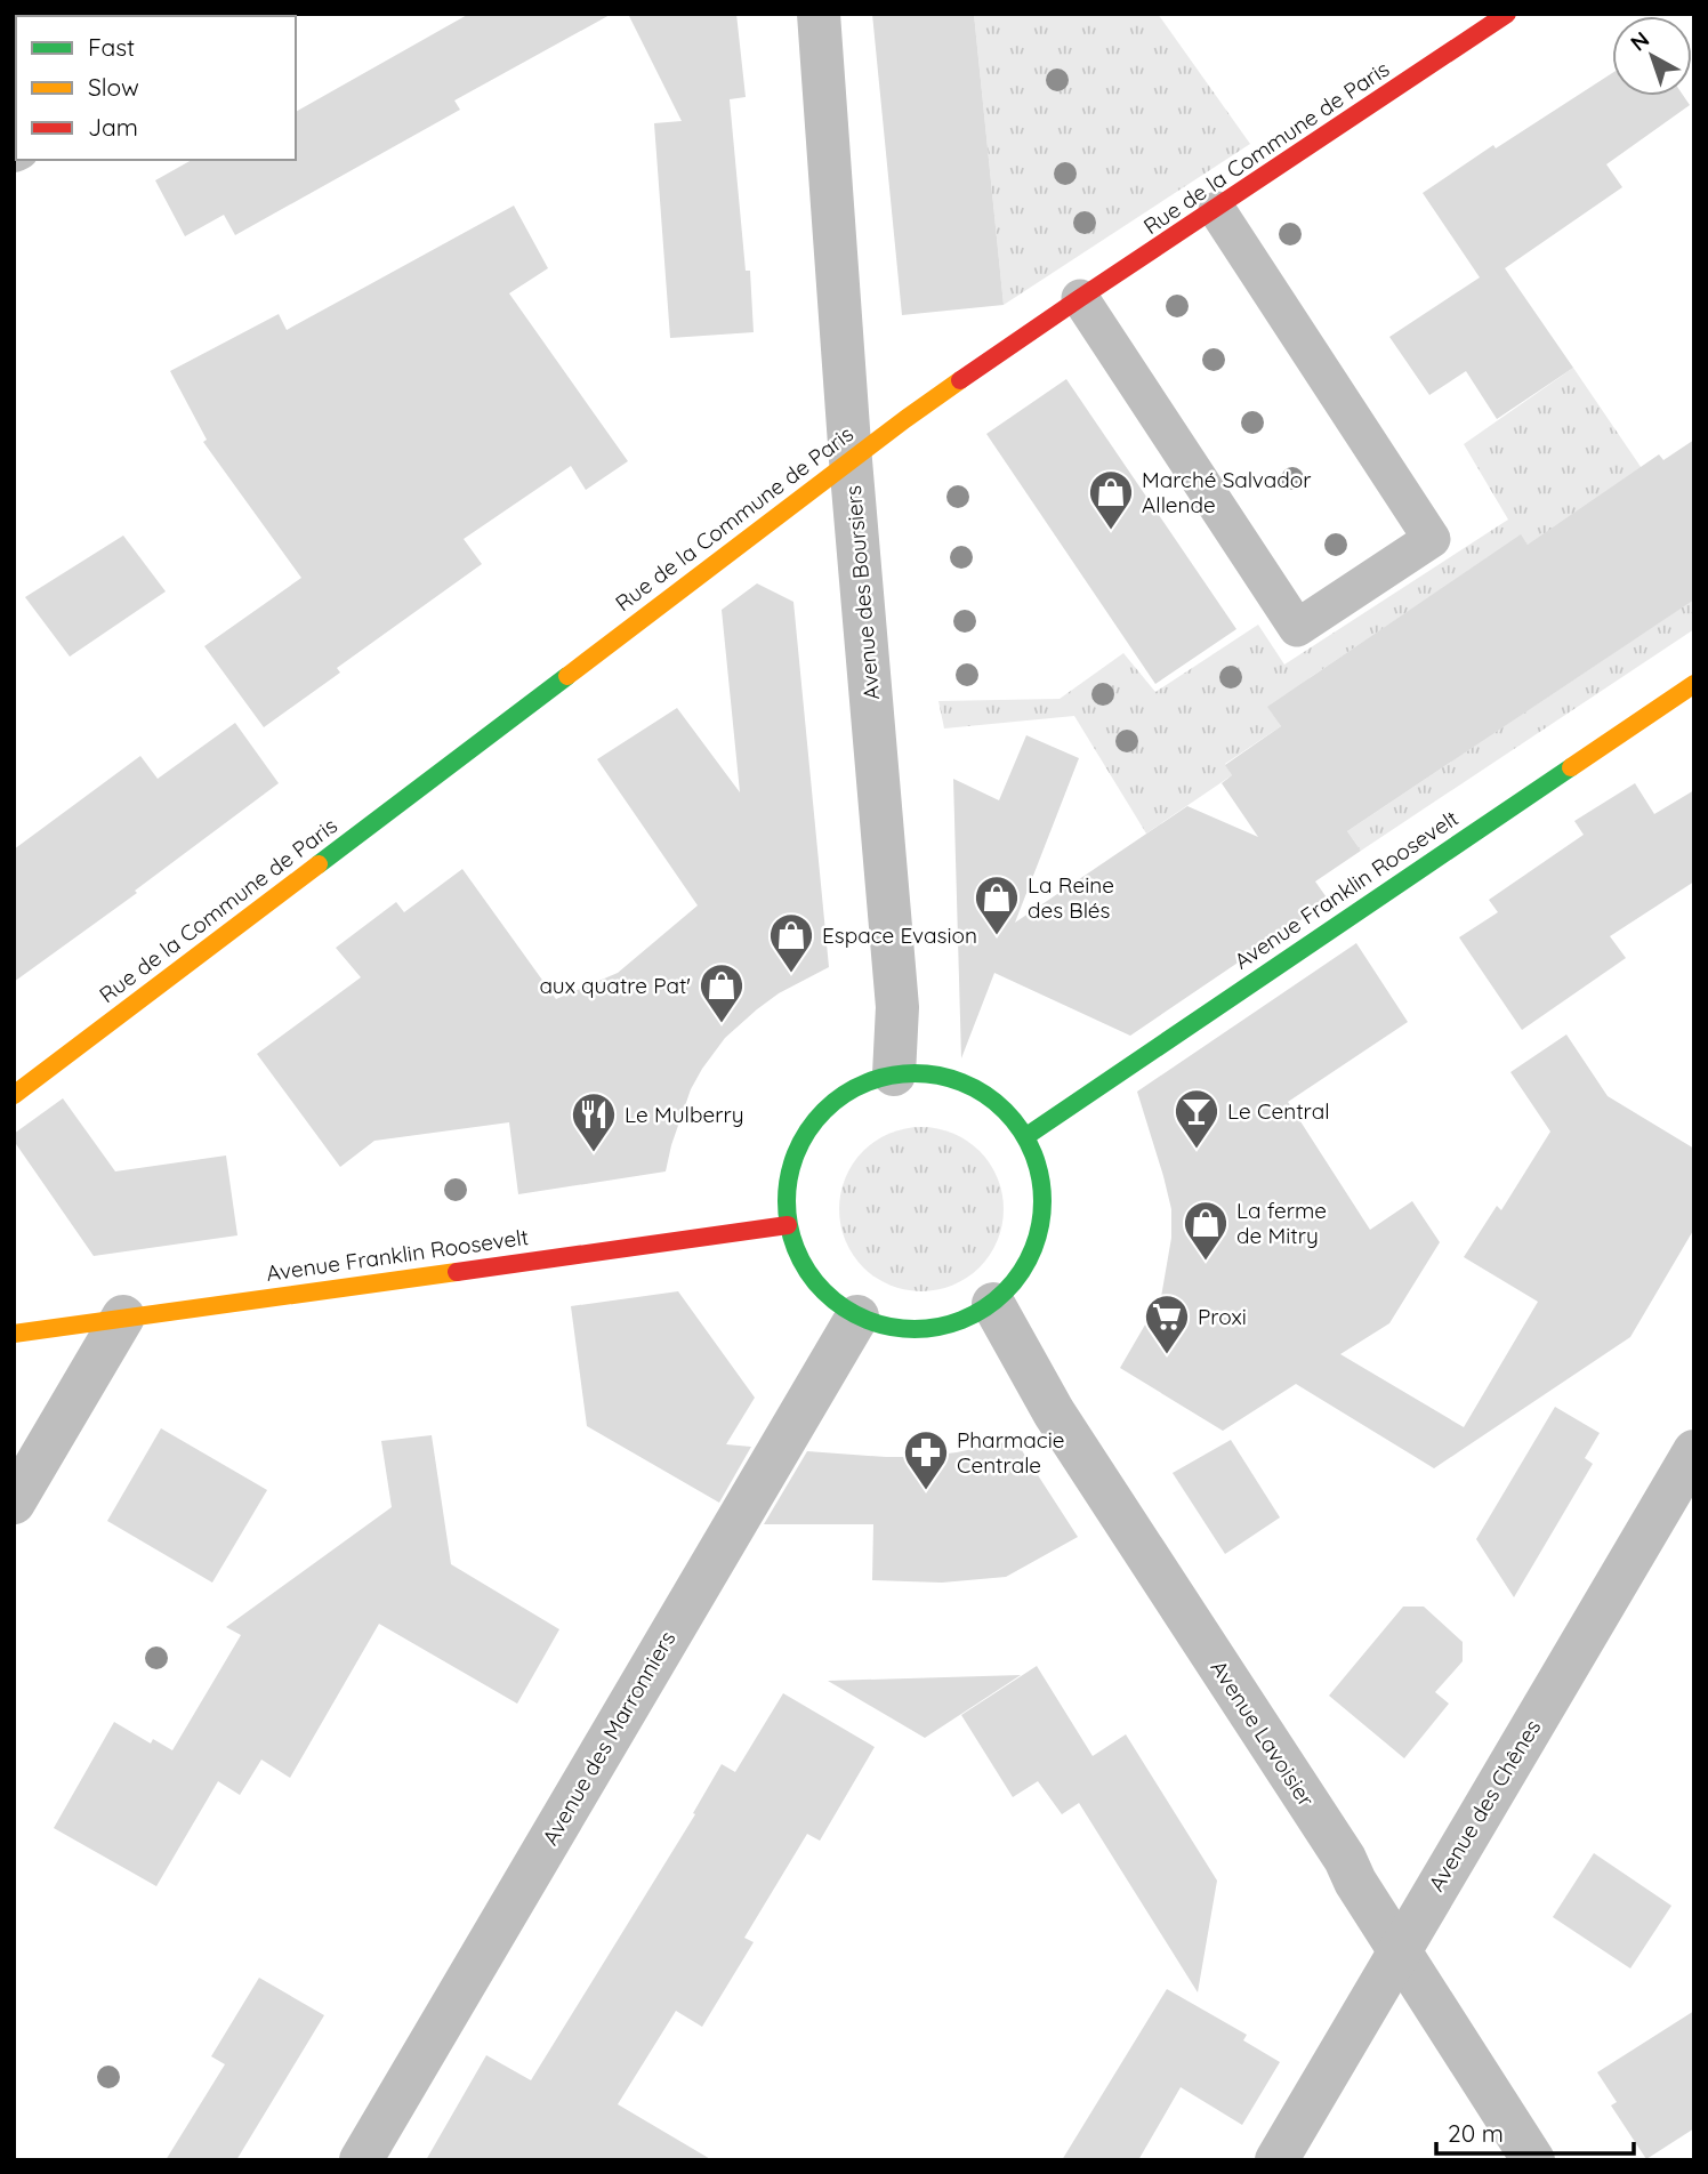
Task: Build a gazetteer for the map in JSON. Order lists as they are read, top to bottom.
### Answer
{
  "streets": {
    "street": [
      "Rue de la Commune de Paris",
      "Avenue des Boursiers",
      "Avenue Franklin Roosevelt",
      "Avenue Lavoisier",
      "Avenue des Marronniers",
      "Avenue des Chênes"
    ]
  },
  "crossings": [
    ["Rue de la Commune de Paris", "Avenue des Boursiers"],
    ["Avenue des Boursiers", "Avenue Franklin Roosevelt"],
    ["Avenue des Boursiers", "Avenue Lavoisier"],
    ["Avenue des Boursiers", "Avenue des Marronniers"],
    ["Avenue Franklin Roosevelt", "Avenue Lavoisier"],
    ["Avenue Franklin Roosevelt", "Avenue des Marronniers"],
    ["Avenue Lavoisier", "Avenue des Marronniers"],
    ["Avenue Lavoisier", "Avenue des Chênes"]
  ],
  "places": {
    "shop": [
      "Marché Salvador Allende",
      "La Reine des Blés",
      "Espace Evasion",
      "aux quatre Pat'",
      "La ferme de Mitry"
    ],
    "bar": ["Le Central"],
    "restaurant": ["Le Mulberry"],
    "supermarket": ["Proxi"],
    "pharmacy": ["Pharmacie Centrale"]
  },
  "legend": ["Fast", "Slow", "Jam"],
  "scale_bar": "20 m",
  "north": "top left"
}
